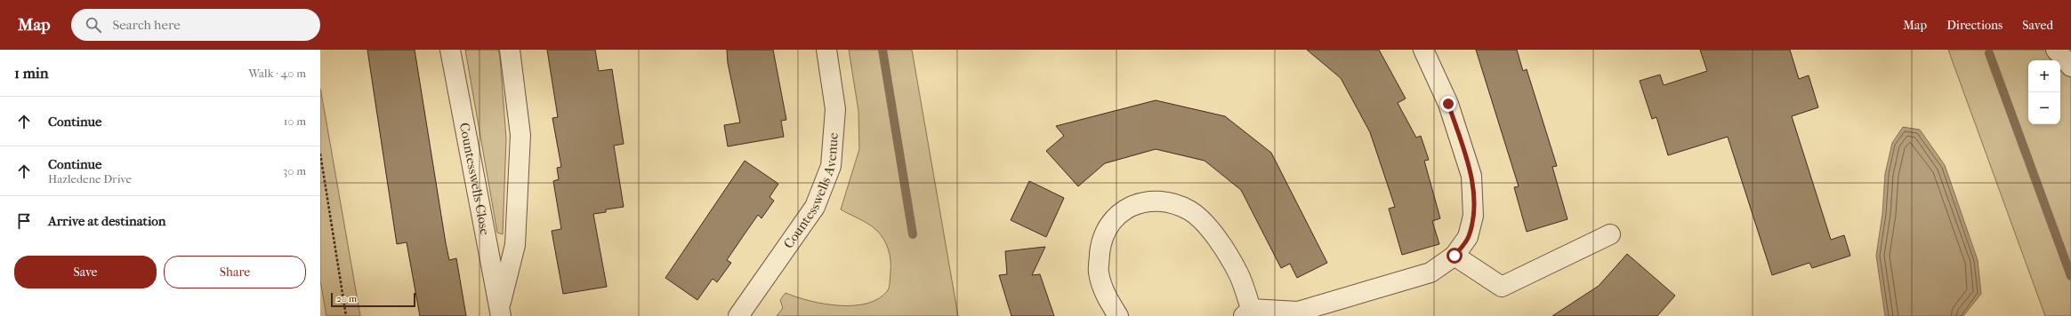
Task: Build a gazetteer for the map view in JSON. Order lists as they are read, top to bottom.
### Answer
{
  "streets": {
    "street": ["Countesswells Close", "Countesswells Avenue"]
  },
  "scale_bar": "20 m",
  "page": {
    "header": "Map",
    "search": "Search here",
    "nav": ["Map", "Directions", "Saved"],
    "heading": ["1 min", "Walk · 40 m"],
    "map_buttons": ["+", "−"],
    "list": [
      ["Continue", "10 m"],
      ["Continue", "Hazledene Drive", "30 m"],
      "Arrive at destination"
    ],
    "buttons": ["Save", "Share"],
    "scale": "20 m"
  }
}
